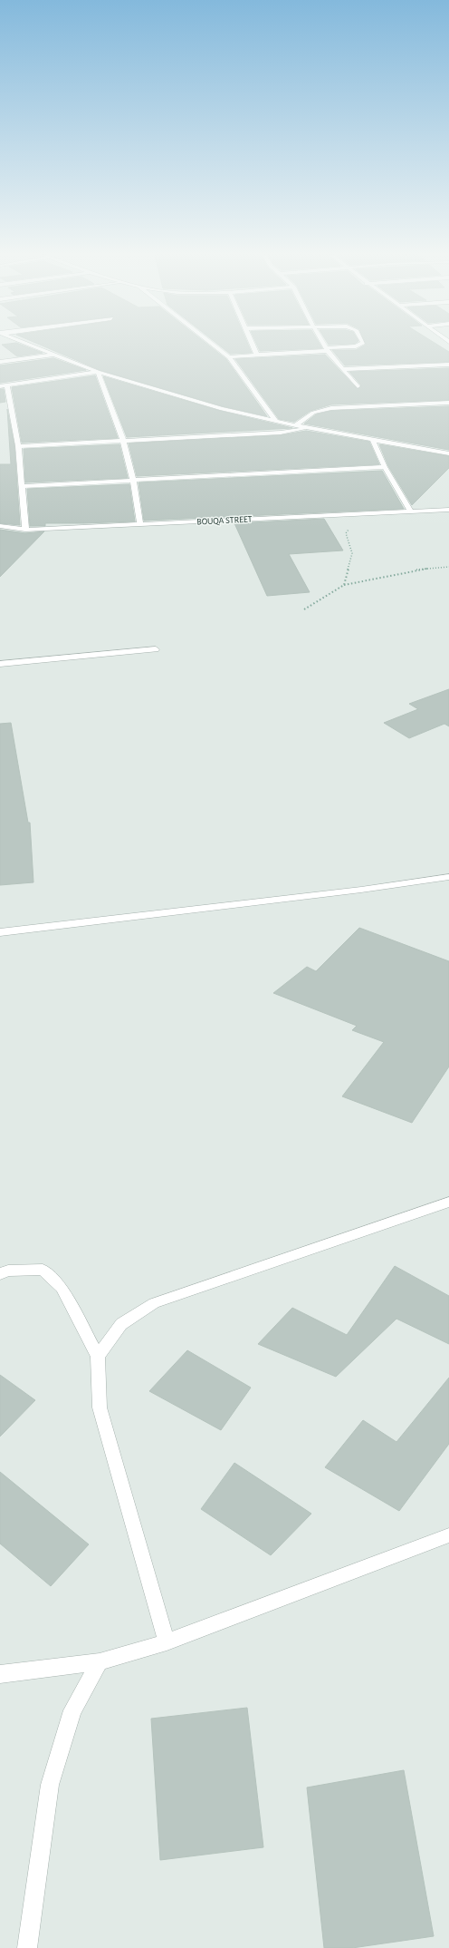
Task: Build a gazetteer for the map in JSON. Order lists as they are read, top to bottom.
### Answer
{
  "streets": {
    "street": ["BOUQA STREET"]
  }
}
